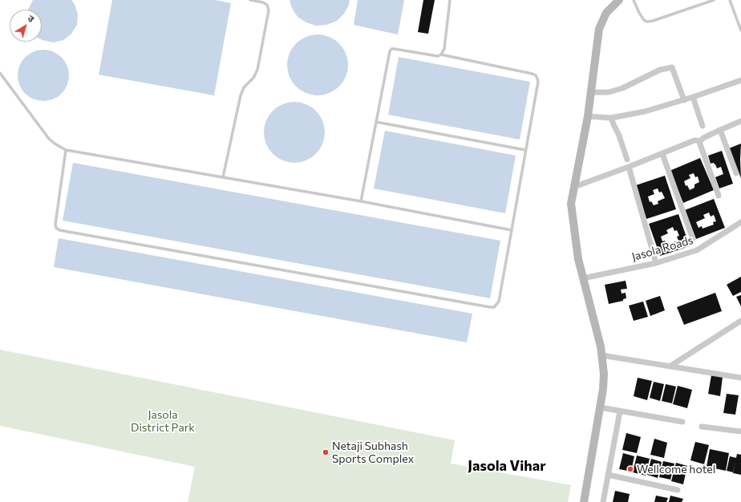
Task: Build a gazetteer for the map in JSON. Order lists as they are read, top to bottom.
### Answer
{
  "streets": {
    "street": ["Jasola Roads"]
  },
  "districts": ["Jasola Vihar"],
  "parks": ["Jasola District Park"],
  "places": ["Netaji Subhash Sports Complex", "Wellcome hotel"],
  "north": "top right"
}
